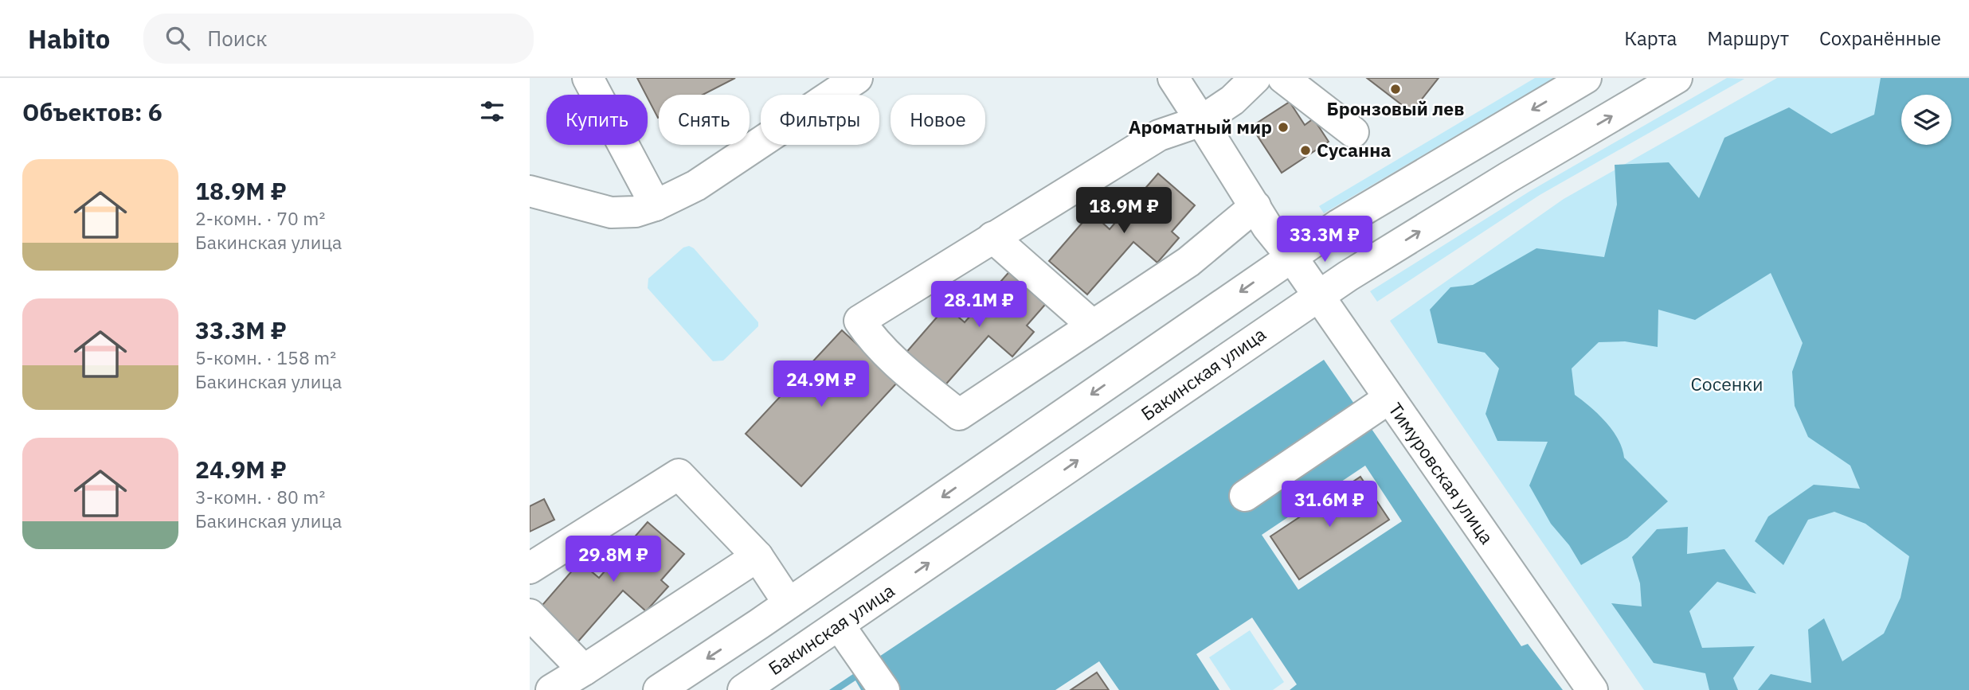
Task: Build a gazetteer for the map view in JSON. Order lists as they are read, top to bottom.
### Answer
{
  "streets": {
    "main road": ["Бакинская улица", "Тимуровская улица"]
  },
  "crossings": [
    ["Бакинская улица", "Тимуровская улица"]
  ],
  "parks": ["Сосенки"],
  "places": ["Бронзовый лев", "Ароматный мир", "Сусанна"],
  "page": {
    "header": "Habito",
    "search": "Поиск",
    "nav": ["Карта", "Маршрут", "Сохранённые"],
    "heading": "Объектов: 6",
    "chip": [
      "Купить",
      "Снять",
      "Фильтры",
      "Новое"
    ],
    "list": [
      {
        "name": "18.9M ₽",
        "note": "2-комн. · 70 m² · Бакинская улица"
      },
      {
        "name": "33.3M ₽",
        "note": "5-комн. · 158 m² · Бакинская улица"
      },
      {
        "name": "24.9M ₽",
        "note": "3-комн. · 80 m² · Бакинская улица"
      }
    ],
    "price": [
      "18.9M ₽",
      "33.3M ₽",
      "28.1M ₽",
      "24.9M ₽",
      "31.6M ₽",
      "29.8M ₽"
    ]
  }
}
